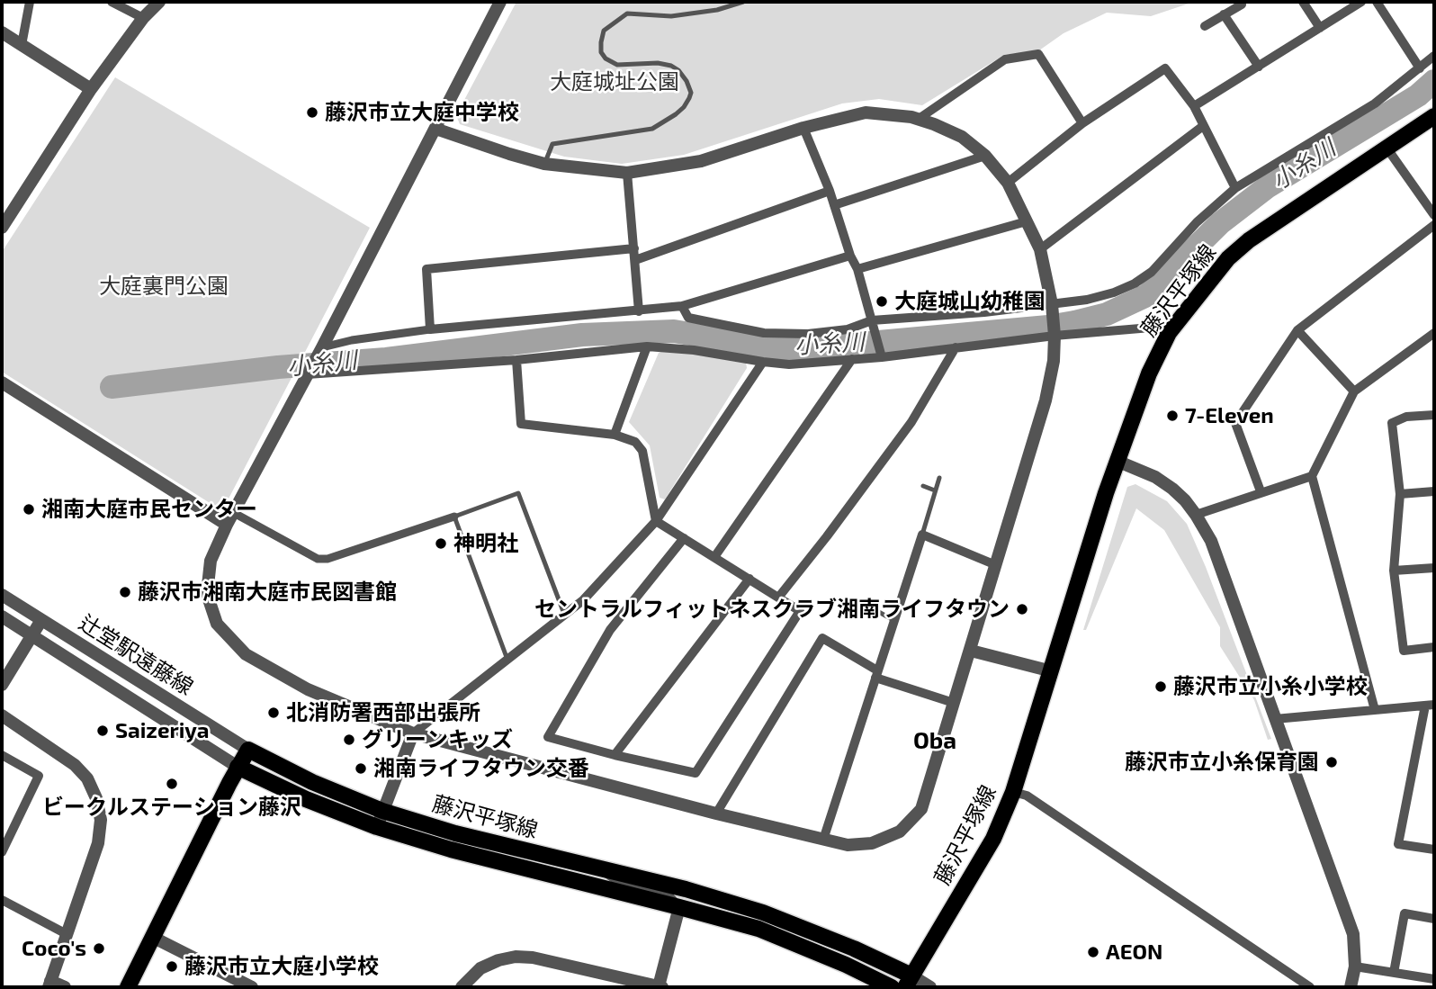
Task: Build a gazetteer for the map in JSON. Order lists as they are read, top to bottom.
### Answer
{
  "streets": {
    "main road": ["藤沢平塚線"],
    "street": ["辻堂駅遠藤線"]
  },
  "crossings": [
    ["藤沢平塚線", "辻堂駅遠藤線"]
  ],
  "districts": ["Oba"],
  "water": ["小糸川"],
  "parks": ["大庭城址公園", "大庭裏門公園"],
  "places": [
    "藤沢市立大庭中学校",
    "大庭城山幼稚園",
    "7-Eleven",
    "湘南大庭市民センター",
    "神明社",
    "藤沢市湘南大庭市民図書館",
    "セントラルフィットネスクラブ湘南ライフタウン",
    "藤沢市立小糸小学校",
    "北消防署西部出張所",
    "Saizeriya",
    "グリーンキッズ",
    "藤沢市立小糸保育園",
    "湘南ライフタウン交番",
    "ビークルステーション藤沢",
    "Coco's",
    "AEON",
    "藤沢市立大庭小学校"
  ]
}
